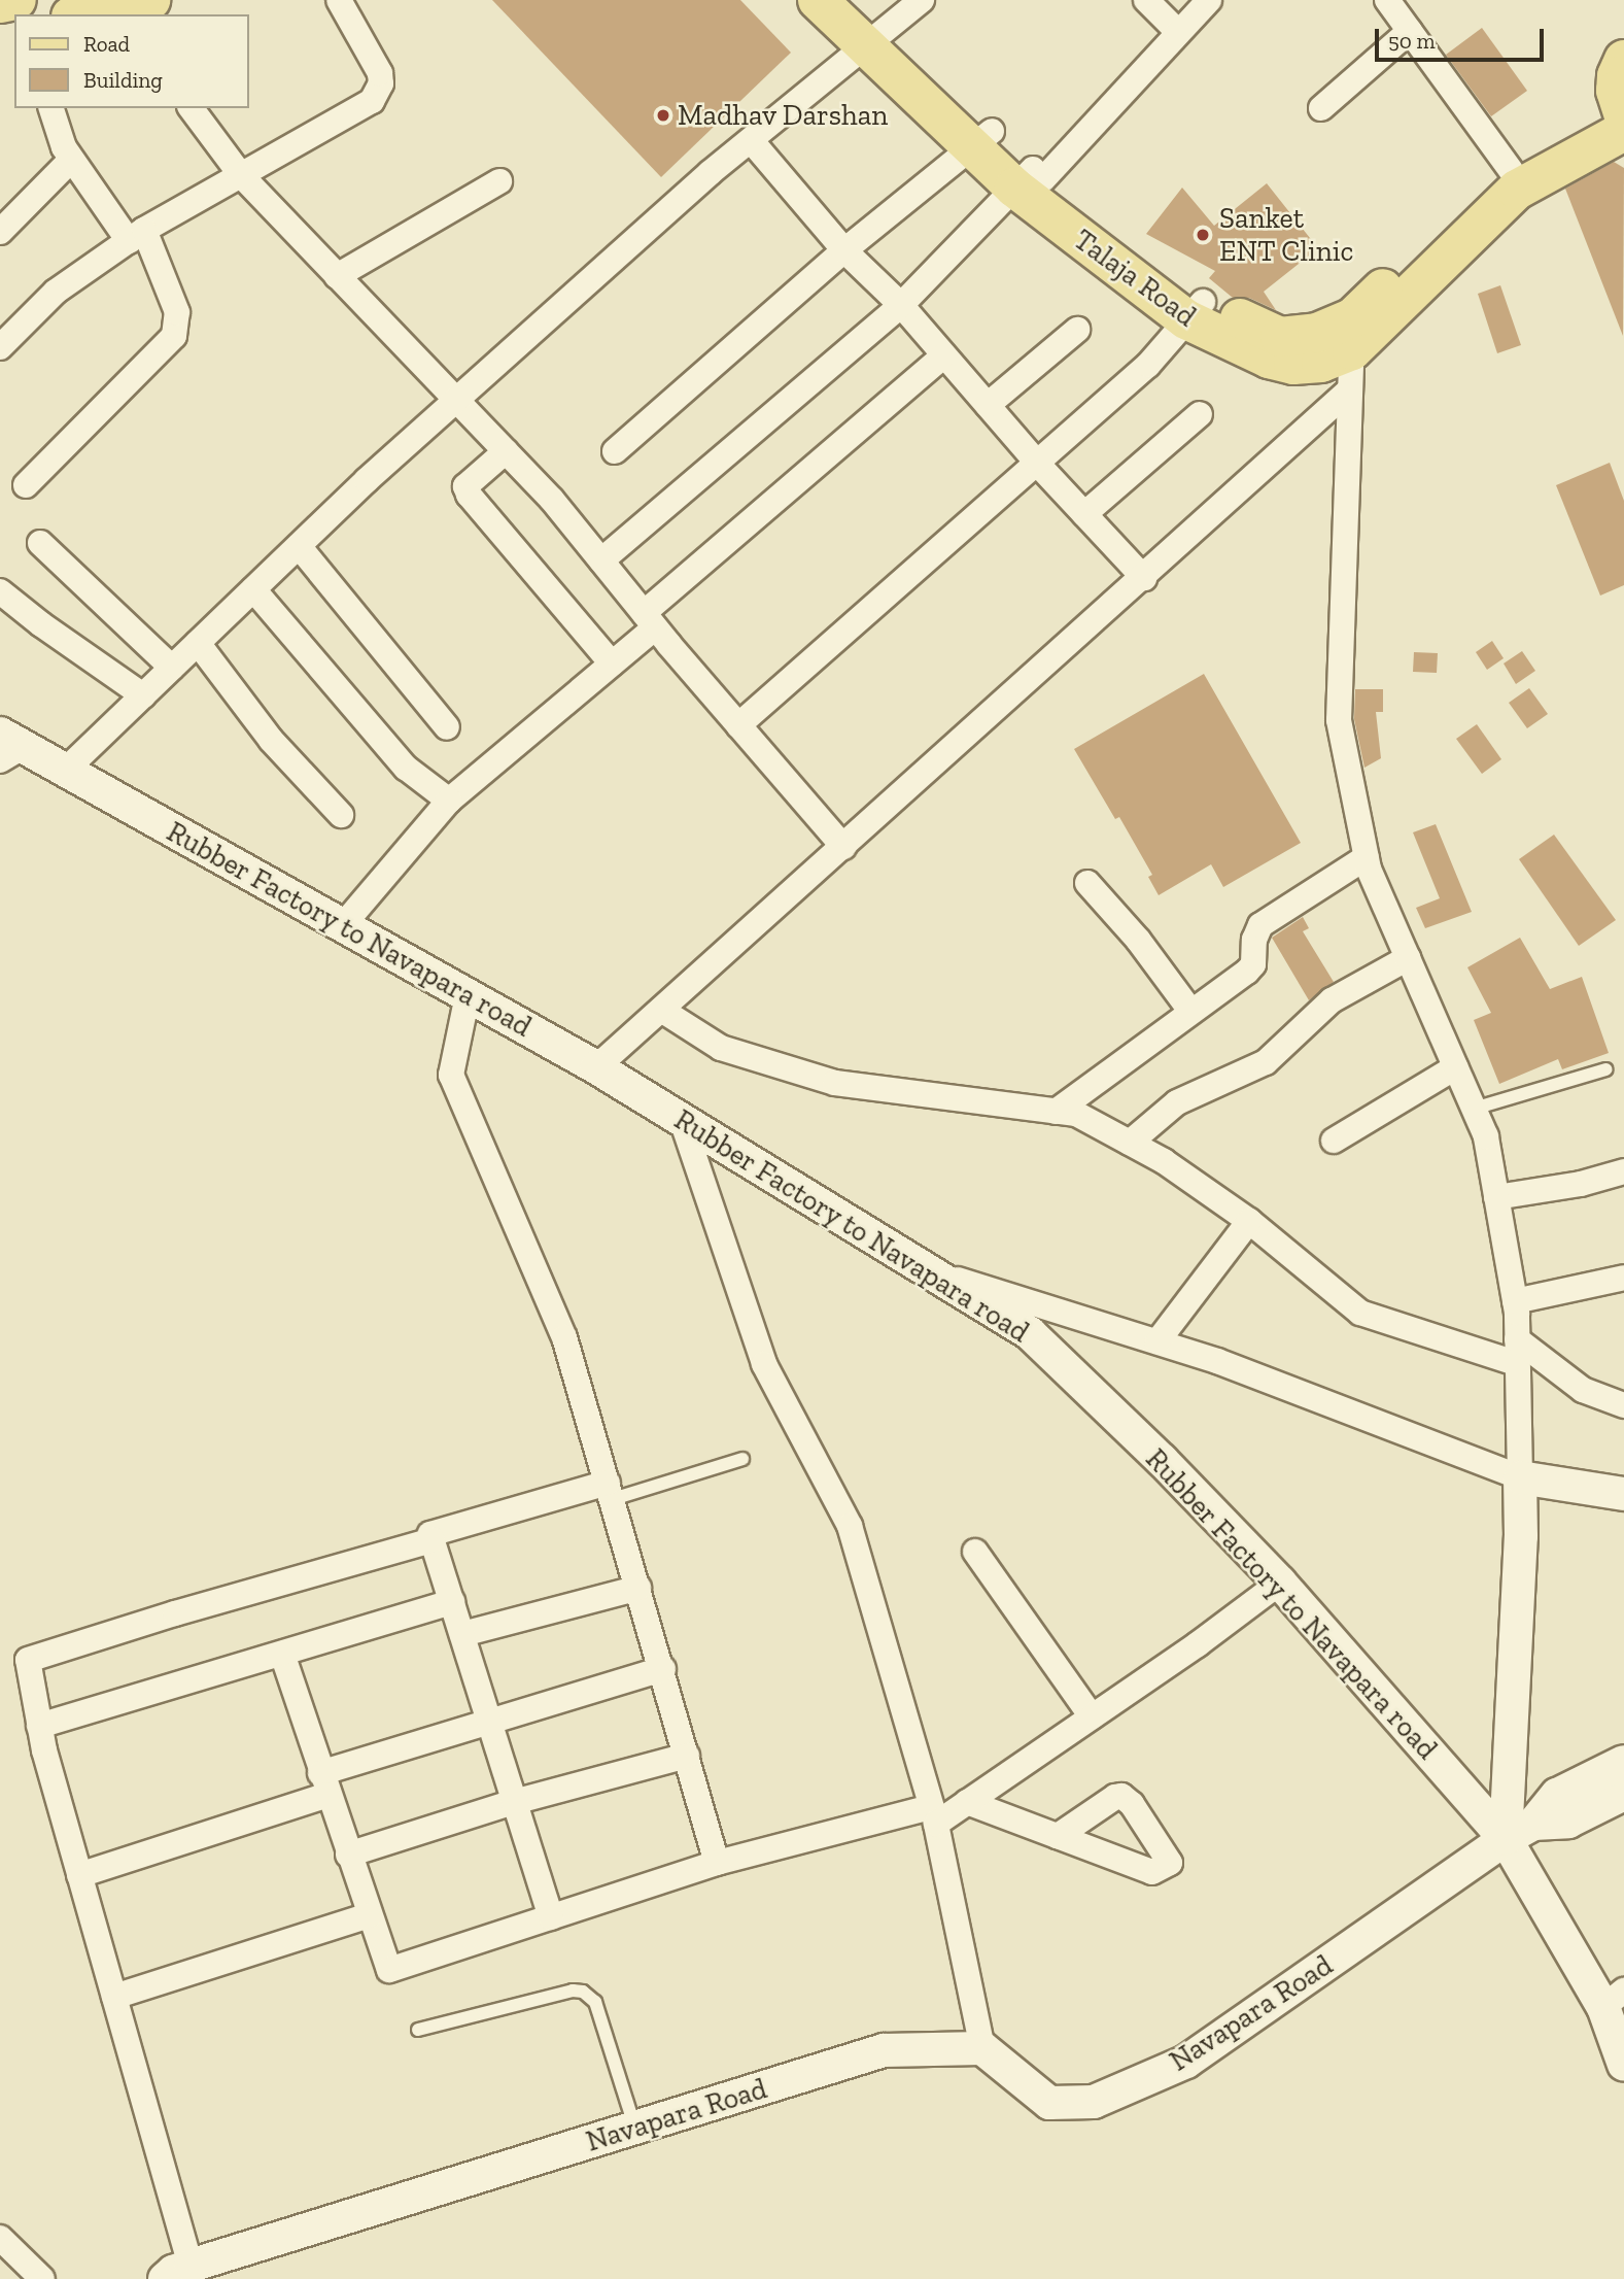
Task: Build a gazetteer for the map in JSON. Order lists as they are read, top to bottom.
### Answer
{
  "streets": {
    "main road": ["Talaja Road"],
    "street": ["Rubber Factory to Navapara road", "Navapara Road"]
  },
  "crossings": [
    ["Rubber Factory to Navapara road", "Navapara Road"]
  ],
  "places": ["Madhav Darshan", "Sanket ENT Clinic"],
  "legend": ["Road", "Building"],
  "scale_bar": "50 m"
}
